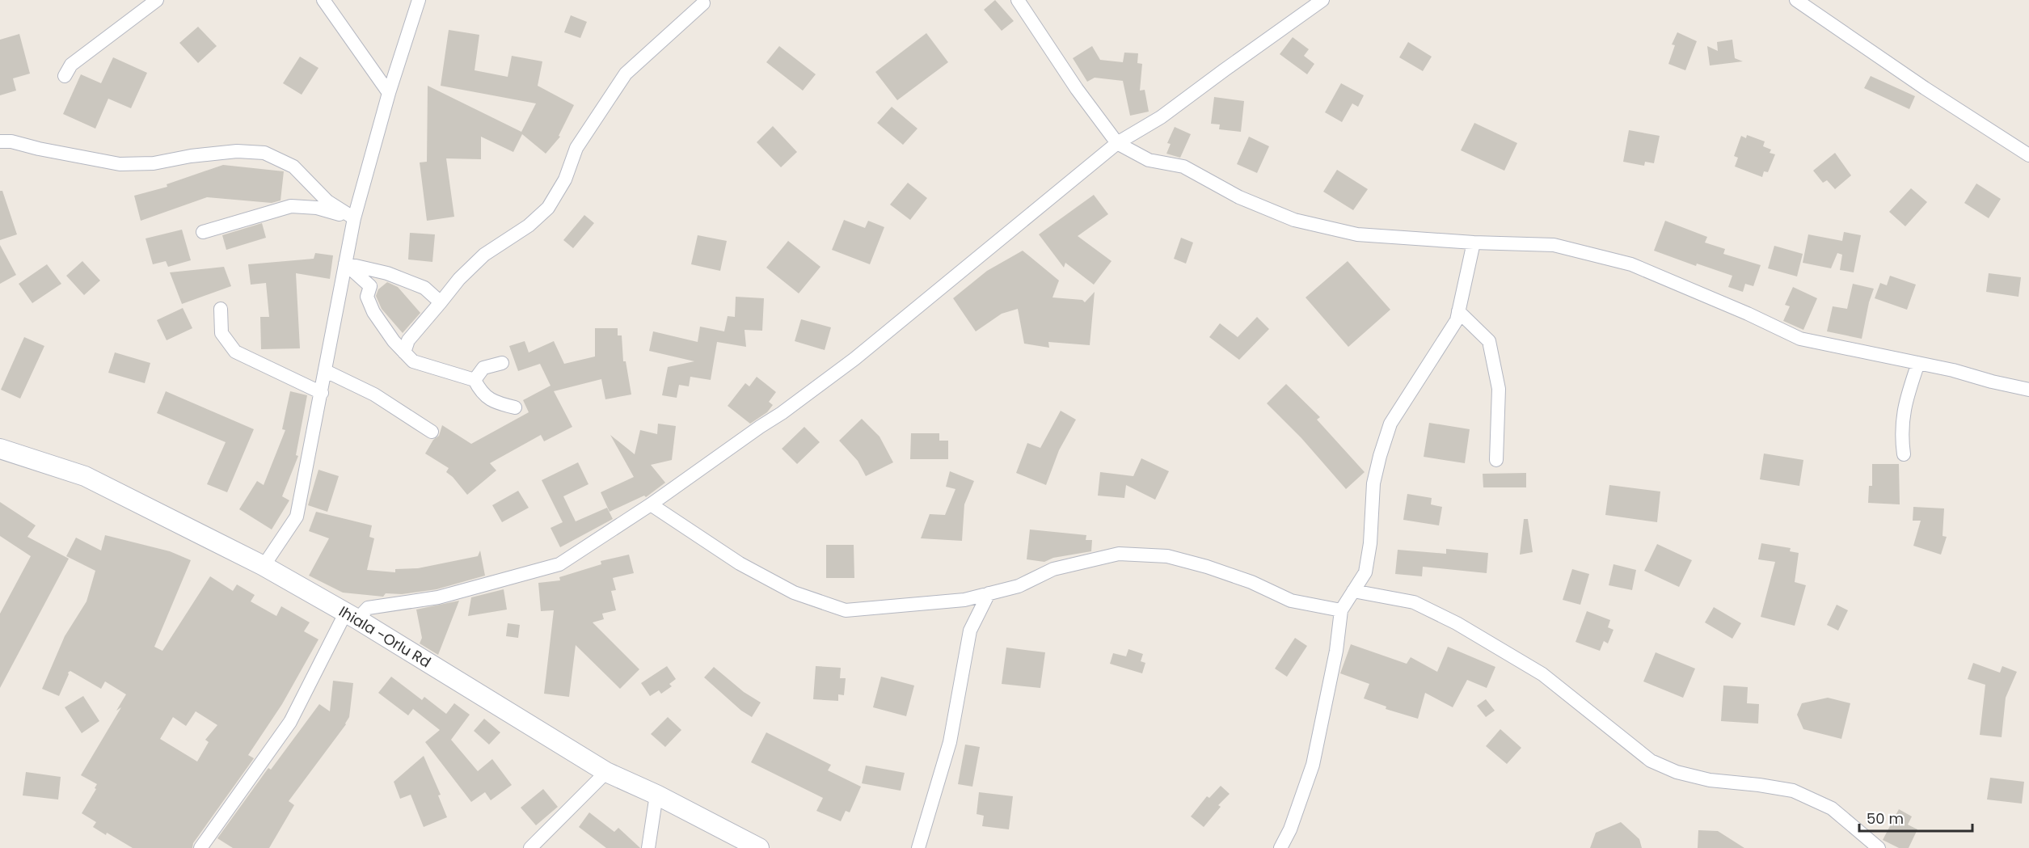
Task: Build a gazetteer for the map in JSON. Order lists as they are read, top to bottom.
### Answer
{
  "streets": {
    "main road": ["Ihiala -Orlu Rd"]
  },
  "scale_bar": "50 m"
}
